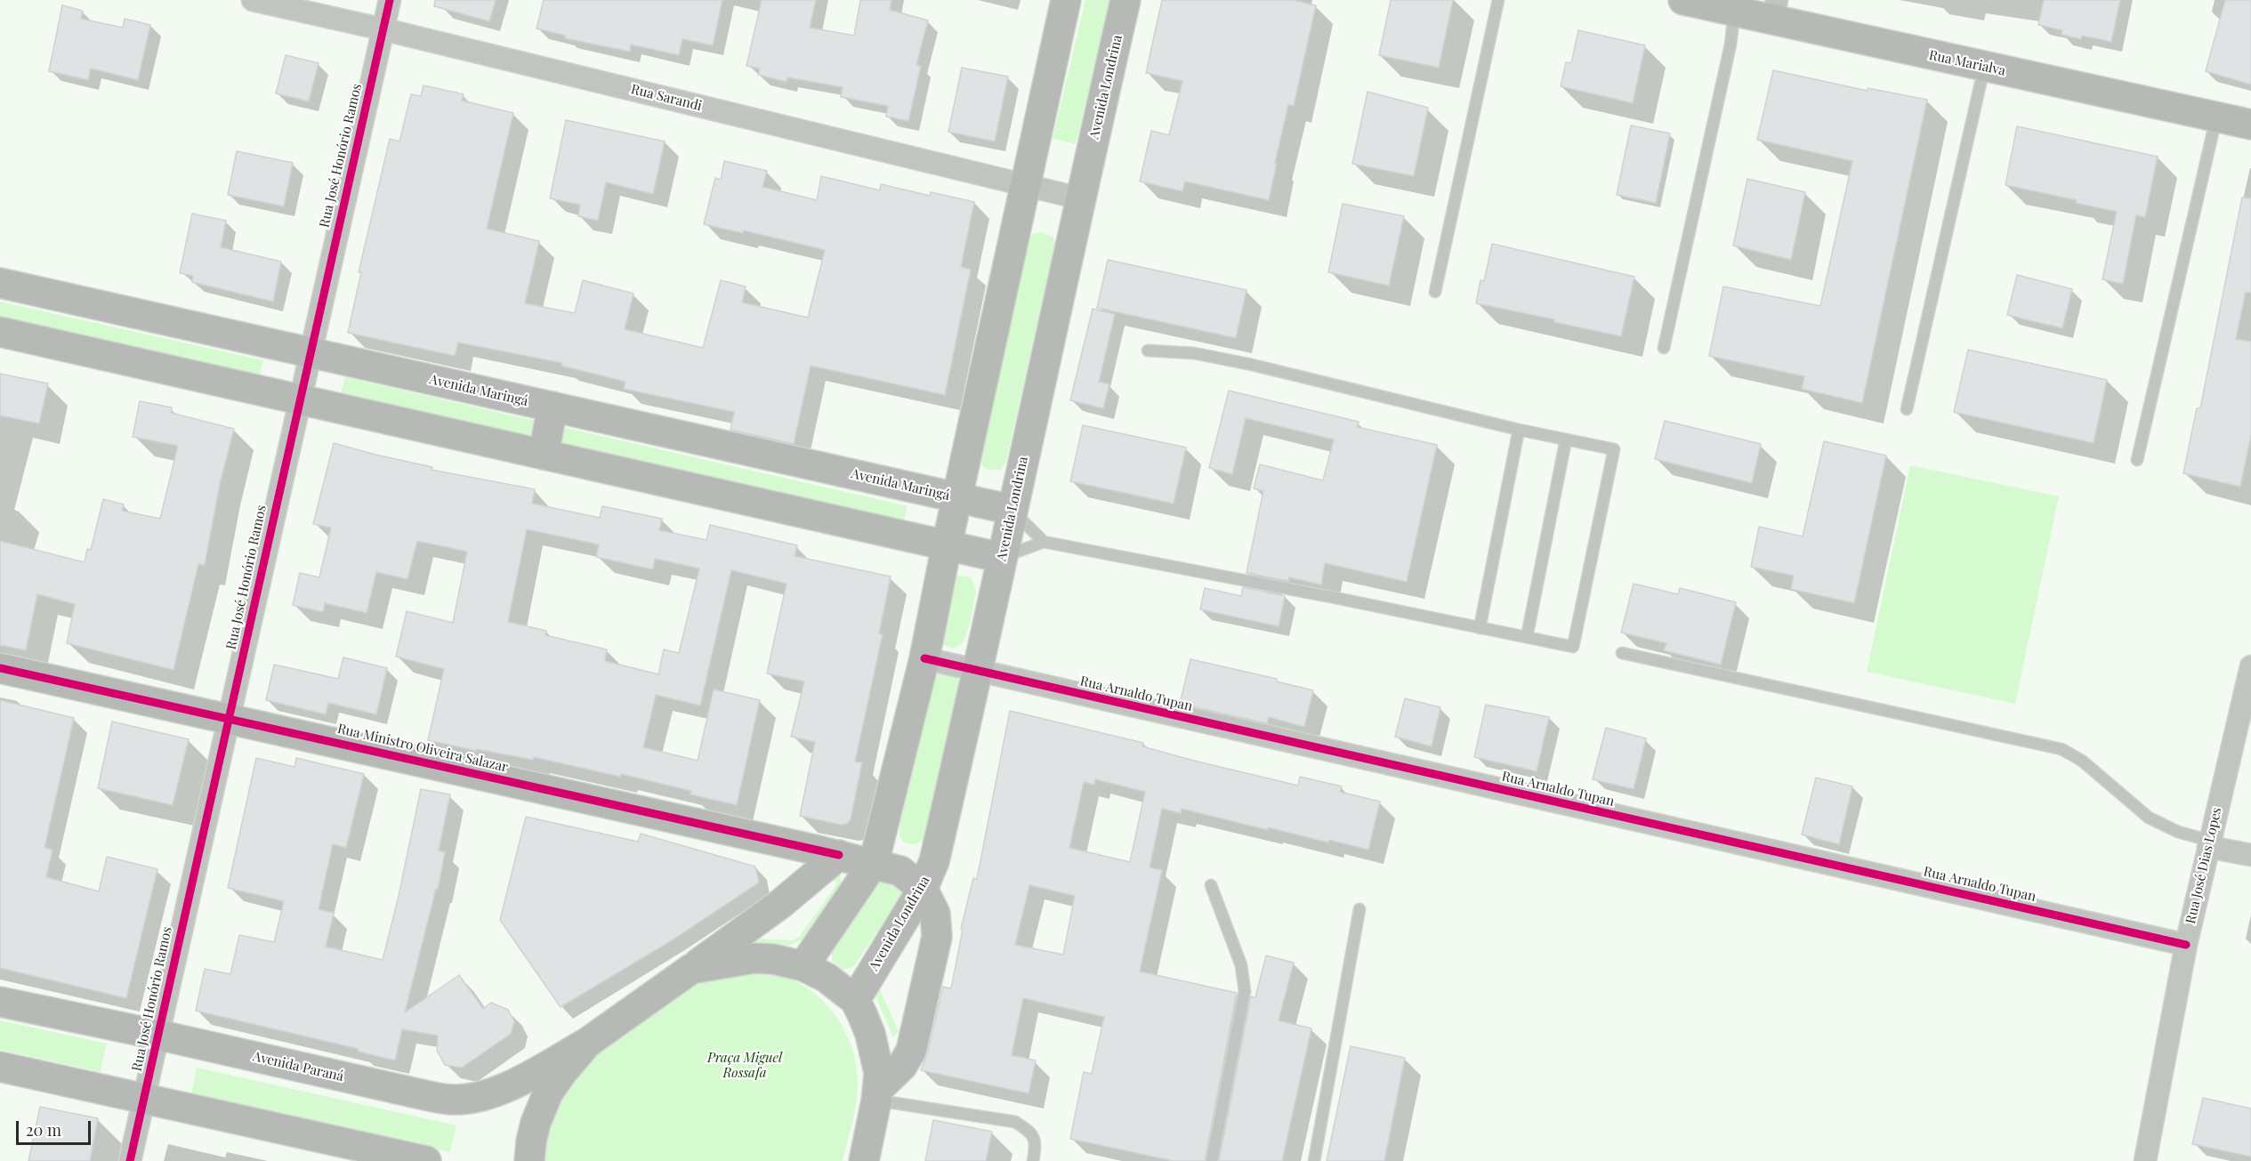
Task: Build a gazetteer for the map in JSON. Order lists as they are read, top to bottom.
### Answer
{
  "streets": {
    "main road": [
      "Rua Marialva",
      "Avenida Londrina",
      "Avenida Maringá",
      "Rua Ministro Oliveira Salazar",
      "Avenida Paraná"
    ],
    "street": [
      "Rua Sarandi",
      "Rua José Honório Ramos",
      "Rua Arnaldo Tupan",
      "Rua José Dias Lopes"
    ]
  },
  "crossings": [
    ["Avenida Londrina", "Rua Sarandi"],
    ["Avenida Londrina", "Avenida Maringá"],
    ["Avenida Londrina", "Rua Arnaldo Tupan"],
    ["Avenida Londrina", "Rua Ministro Oliveira Salazar"],
    ["Rua Sarandi", "Rua José Honório Ramos"],
    ["Rua José Honório Ramos", "Avenida Maringá"],
    ["Rua José Honório Ramos", "Rua Ministro Oliveira Salazar"],
    ["Rua José Honório Ramos", "Avenida Paraná"],
    ["Rua Arnaldo Tupan", "Rua José Dias Lopes"]
  ],
  "parks": ["Praça Miguel Rossafa"],
  "scale_bar": "20 m"
}
